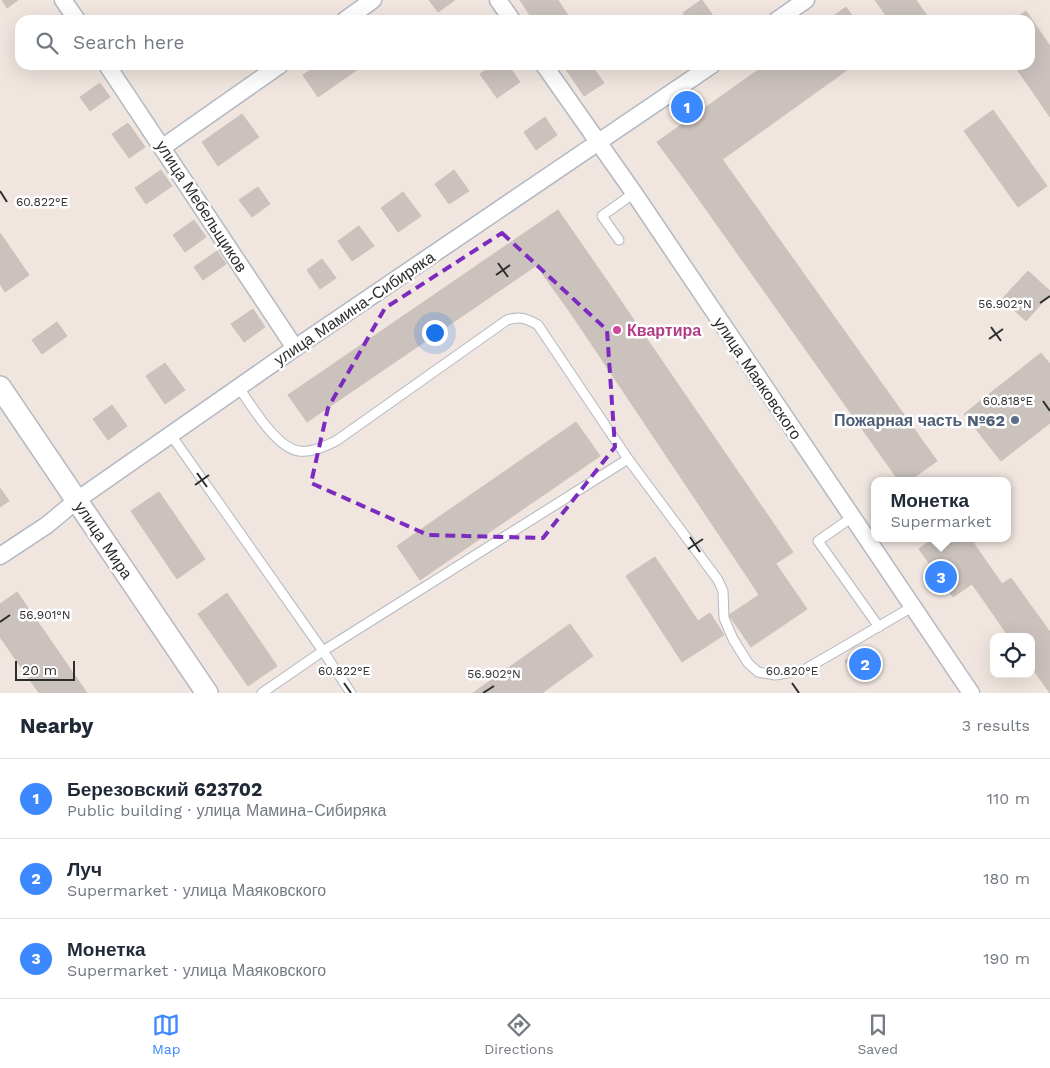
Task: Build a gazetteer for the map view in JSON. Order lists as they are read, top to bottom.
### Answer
{
  "streets": {
    "street": [
      "улица Мебельщиков",
      "улица Мамина-Сибиряка",
      "улица Маяковского",
      "улица Мира"
    ]
  },
  "crossings": [
    ["улица Мебельщиков", "улица Мамина-Сибиряка"],
    ["улица Мамина-Сибиряка", "улица Маяковского"],
    ["улица Мамина-Сибиряка", "улица Мира"]
  ],
  "places": ["Квартира", "Пожарная часть №62"],
  "scale_bar": "20 m",
  "page": {
    "search": "Search here",
    "pins": ["1", "3", "2"],
    "popup": ["Монетка", "Supermarket"],
    "scale": "20 m",
    "heading": ["Nearby", "3 results"],
    "list": [
      {
        "mark": "1",
        "name": "Березовский 623702",
        "note": "Public building · улица Мамина-Сибиряка",
        "value": "110 m"
      },
      {
        "mark": "2",
        "name": "Луч",
        "note": "Supermarket · улица Маяковского",
        "value": "180 m"
      },
      {
        "mark": "3",
        "name": "Монетка",
        "note": "Supermarket · улица Маяковского",
        "value": "190 m"
      }
    ],
    "nav": ["Map", "Directions", "Saved"]
  },
  "coordinates": [
    "60.822°E",
    "56.902°N",
    "60.818°E",
    "56.901°N",
    "60.820°E"
  ]
}
